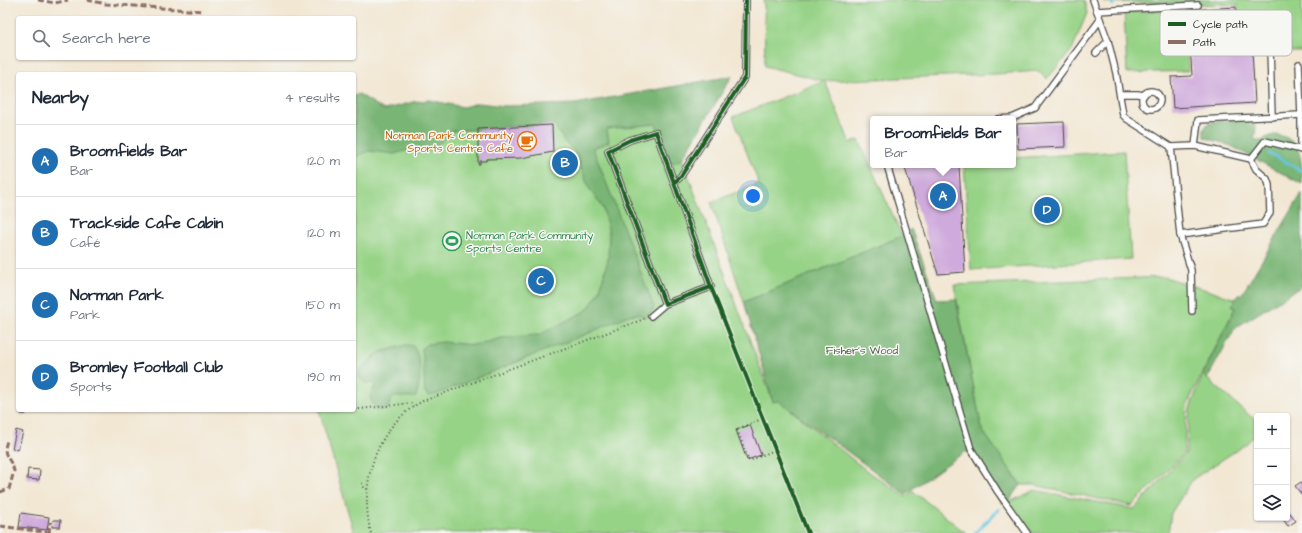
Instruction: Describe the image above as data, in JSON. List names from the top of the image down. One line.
{"parks":["Fisher's Wood"],"places":{"cafe":["Norman Park Community Sports Centre Cafe"],"sports":["Norman Park Community Sports Centre"]},"legend":["Cycle path","Path"],"page":{"search":"Search here","heading":["Nearby","4 results"],"popup":["Broomfields Bar","Bar"],"list":[{"mark":"A","name":"Broomfields Bar","note":"Bar","value":"120 m"},{"mark":"B","name":"Trackside Cafe Cabin","note":"Café","value":"120 m"},{"mark":"C","name":"Norman Park","note":"Park","value":"150 m"},{"mark":"D","name":"Bromley Football Club","note":"Sports","value":"190 m"}],"pins":["B","A","D","C"],"map_buttons":["+","−"]}}
